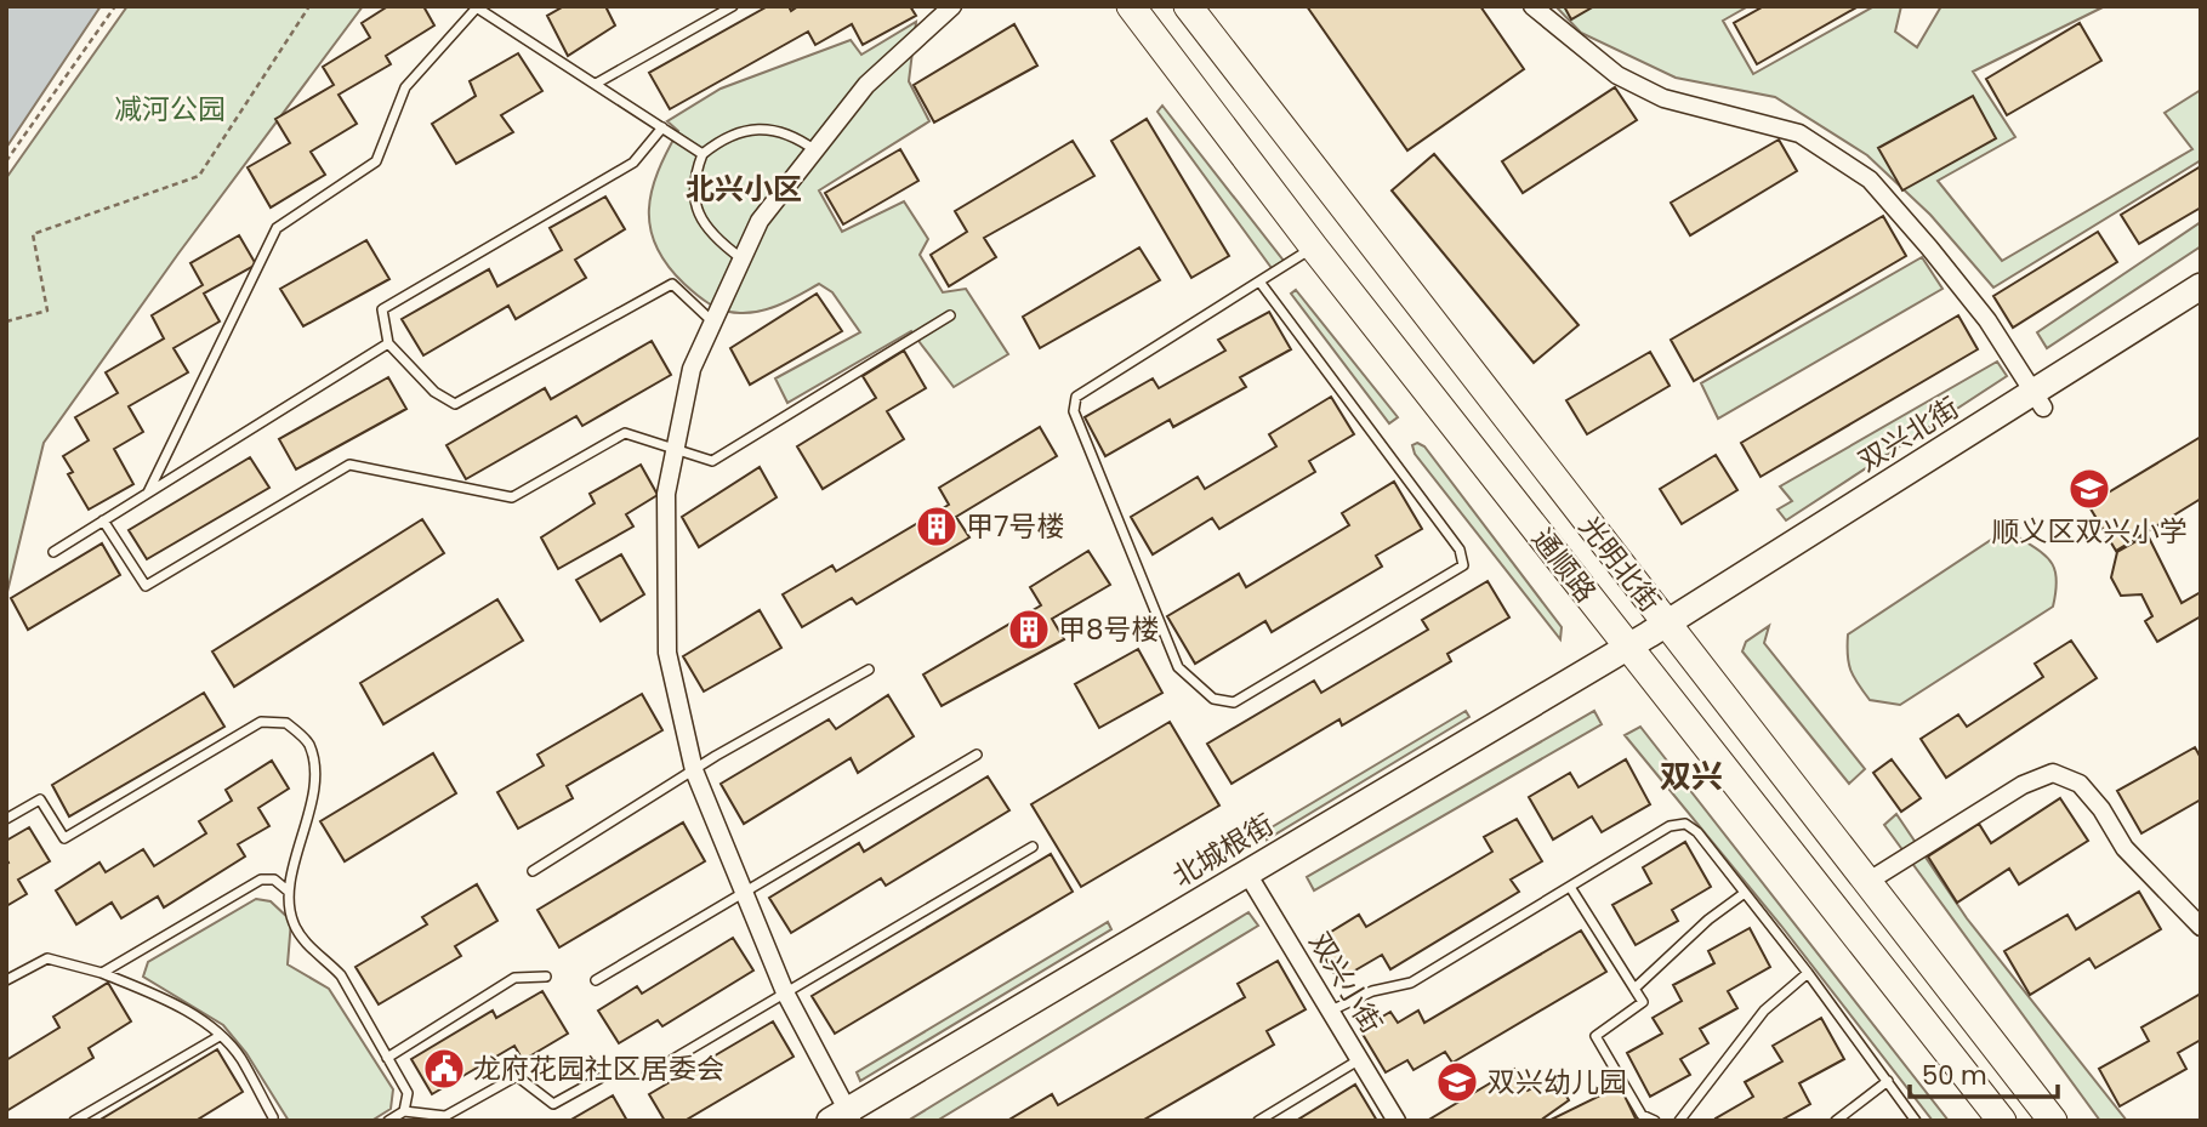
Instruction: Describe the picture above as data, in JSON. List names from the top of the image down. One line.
{"streets":{"main road":["光明北街","通顺路"],"street":["双兴北街","北城根街","双兴小街"]},"crossings":[["双兴北街","光明北街"],["双兴北街","通顺路"],["双兴北街","北城根街"],["光明北街","通顺路"],["光明北街","北城根街"],["通顺路","北城根街"],["北城根街","双兴小街"]],"districts":["北兴小区","双兴"],"parks":["减河公园"],"places":{"school or university":["顺义区双兴小学","双兴幼儿园"],"building":["甲7号楼","甲8号楼"],"public building":["龙府花园社区居委会"]},"scale_bar":"50 m"}
